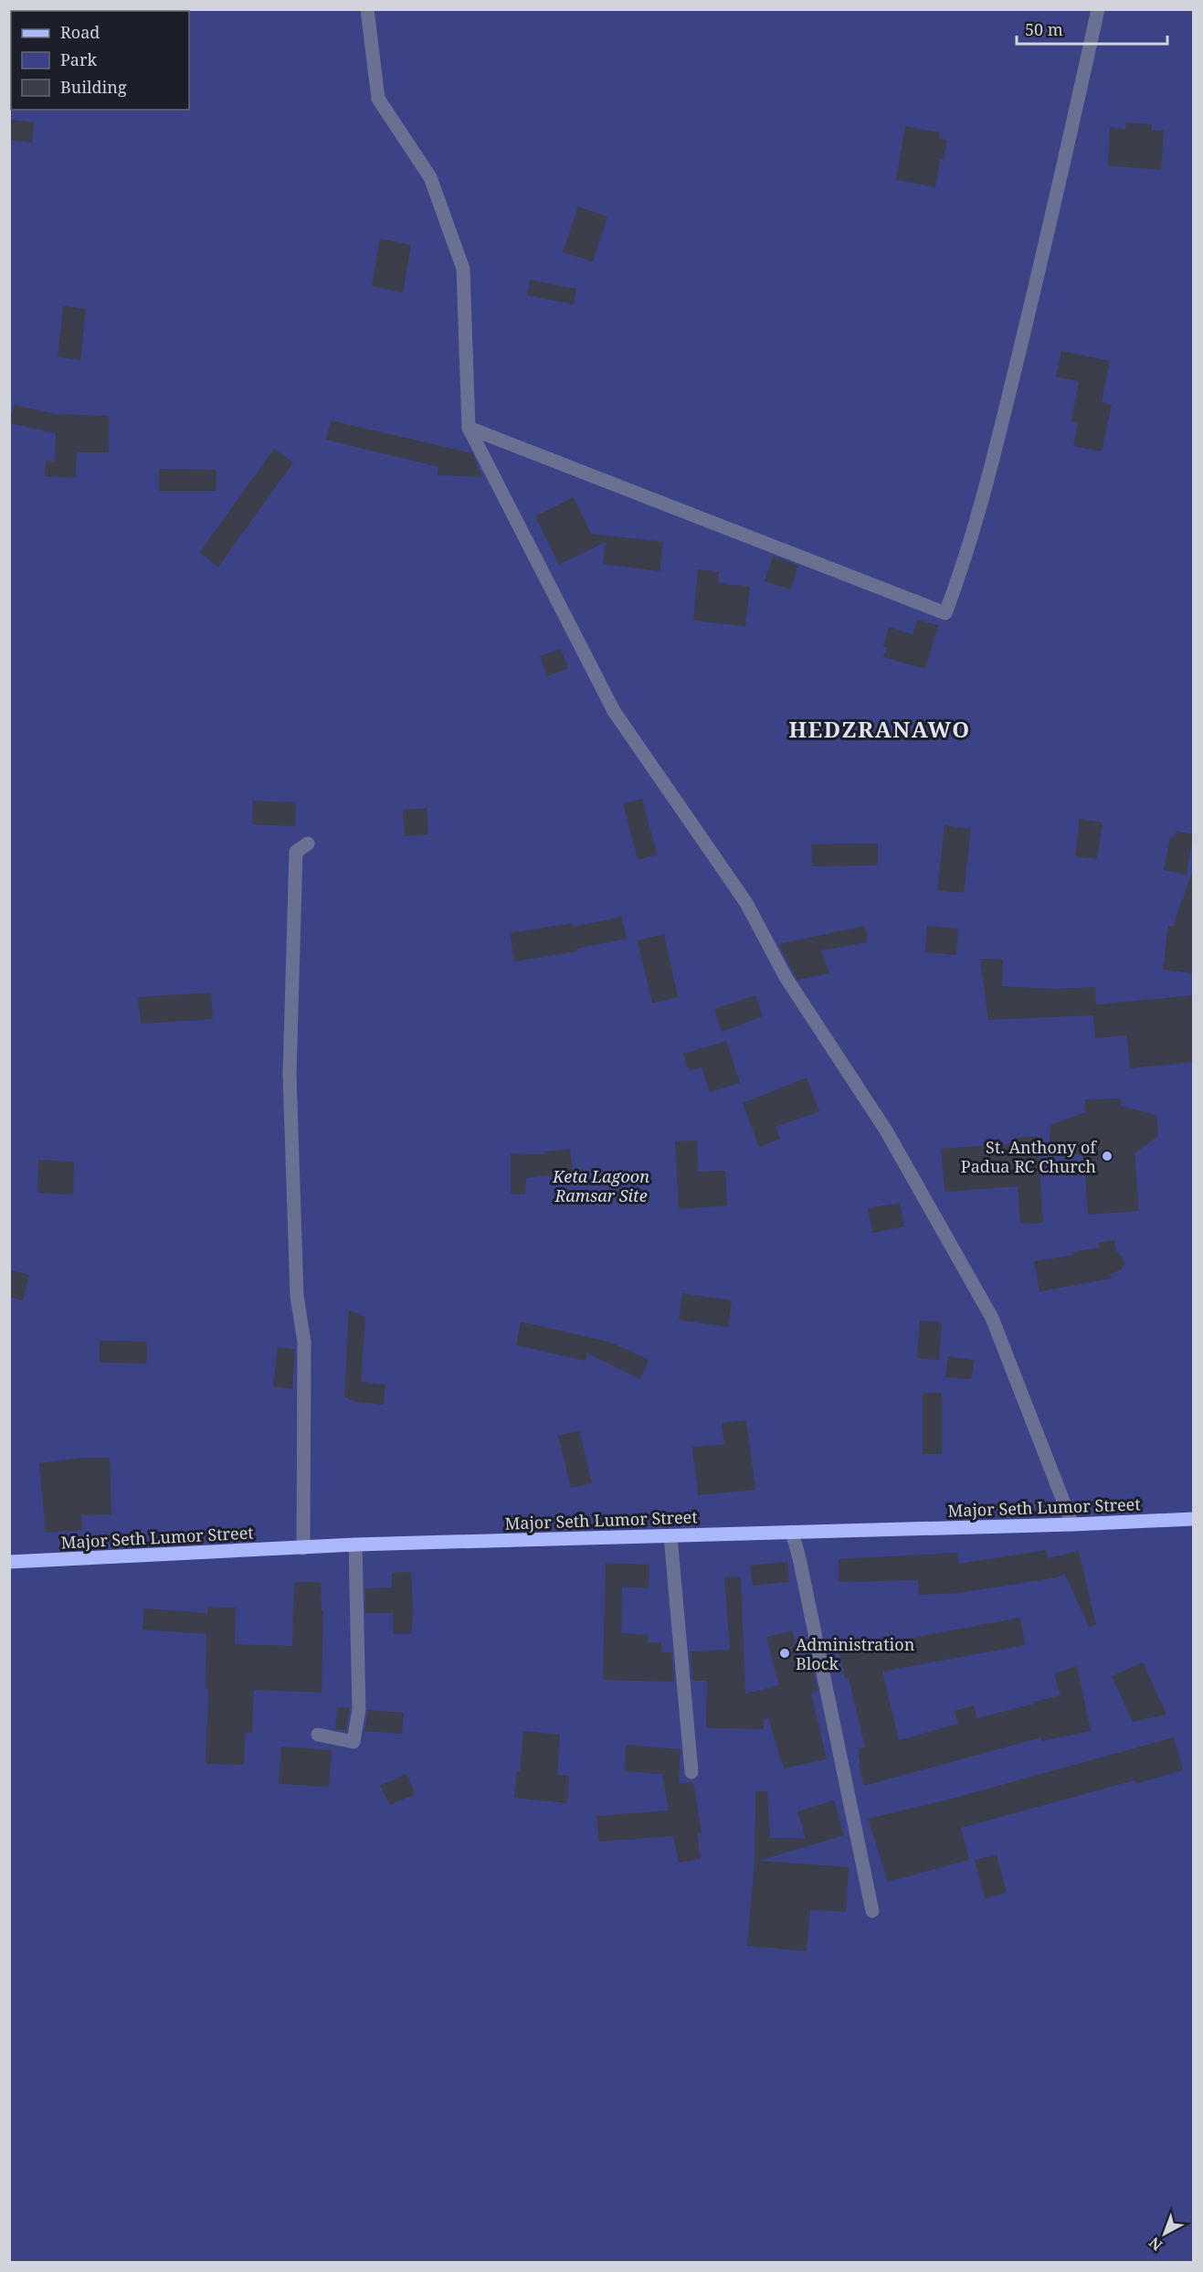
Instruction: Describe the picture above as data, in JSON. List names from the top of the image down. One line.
{"streets":{"main road":["Major Seth Lumor Street"]},"districts":["HEDZRANAWO"],"parks":["Keta Lagoon Ramsar Site"],"places":["St. Anthony of Padua RC Church","Administration Block"],"legend":["Road","Park","Building"],"scale_bar":"50 m","north":"bottom left"}
